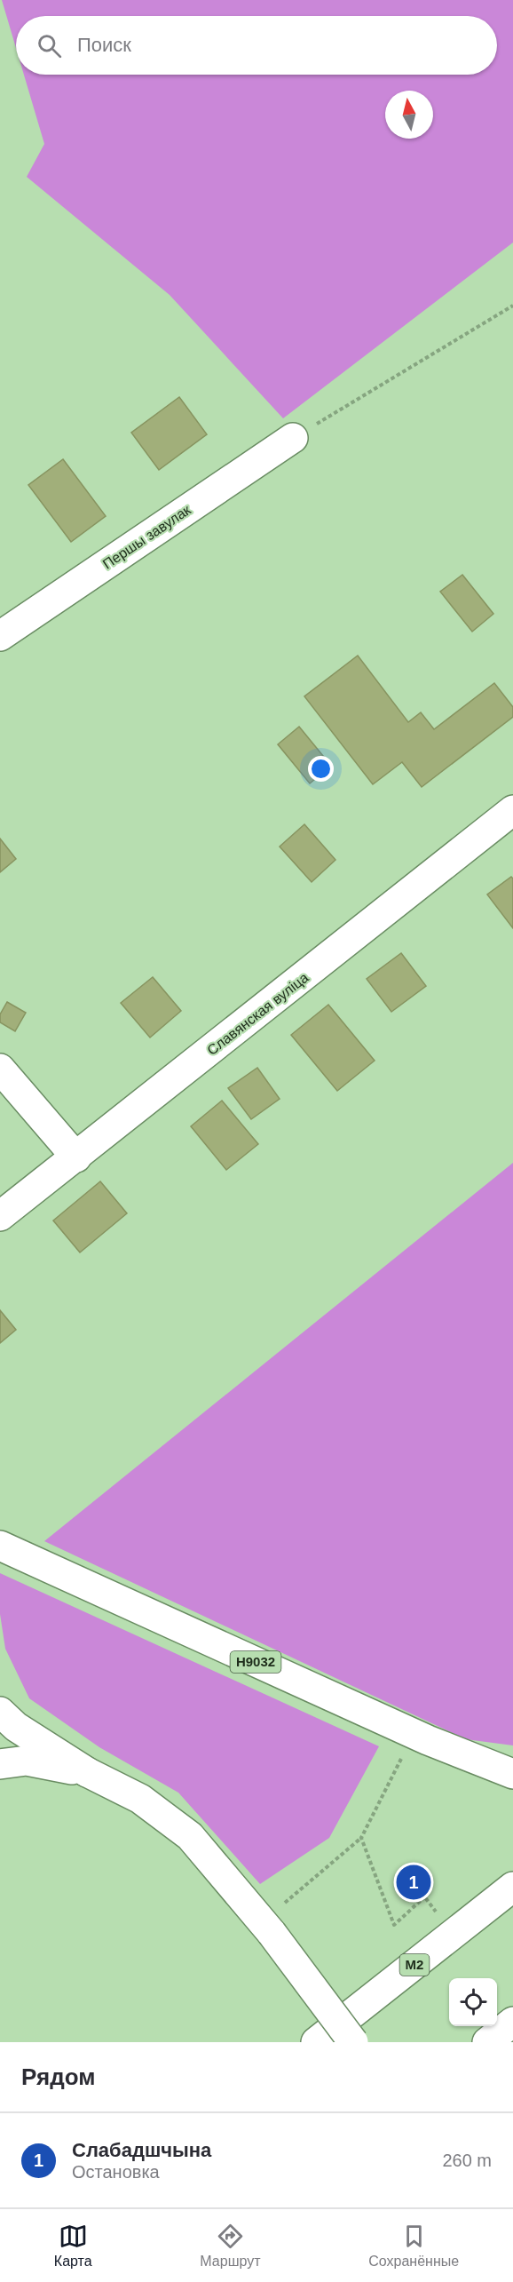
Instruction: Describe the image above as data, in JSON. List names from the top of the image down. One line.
{"streets":{"main road":["Першы завулак","Славянская вуліца","Н9032","М2"]},"north":"top","page":{"search":"Поиск","pins":"1","heading":"Рядом","list":[{"mark":"1","name":"Слабадшчына","note":"Остановка","value":"260 m"}],"nav":["Карта","Маршрут","Сохранённые"]}}
